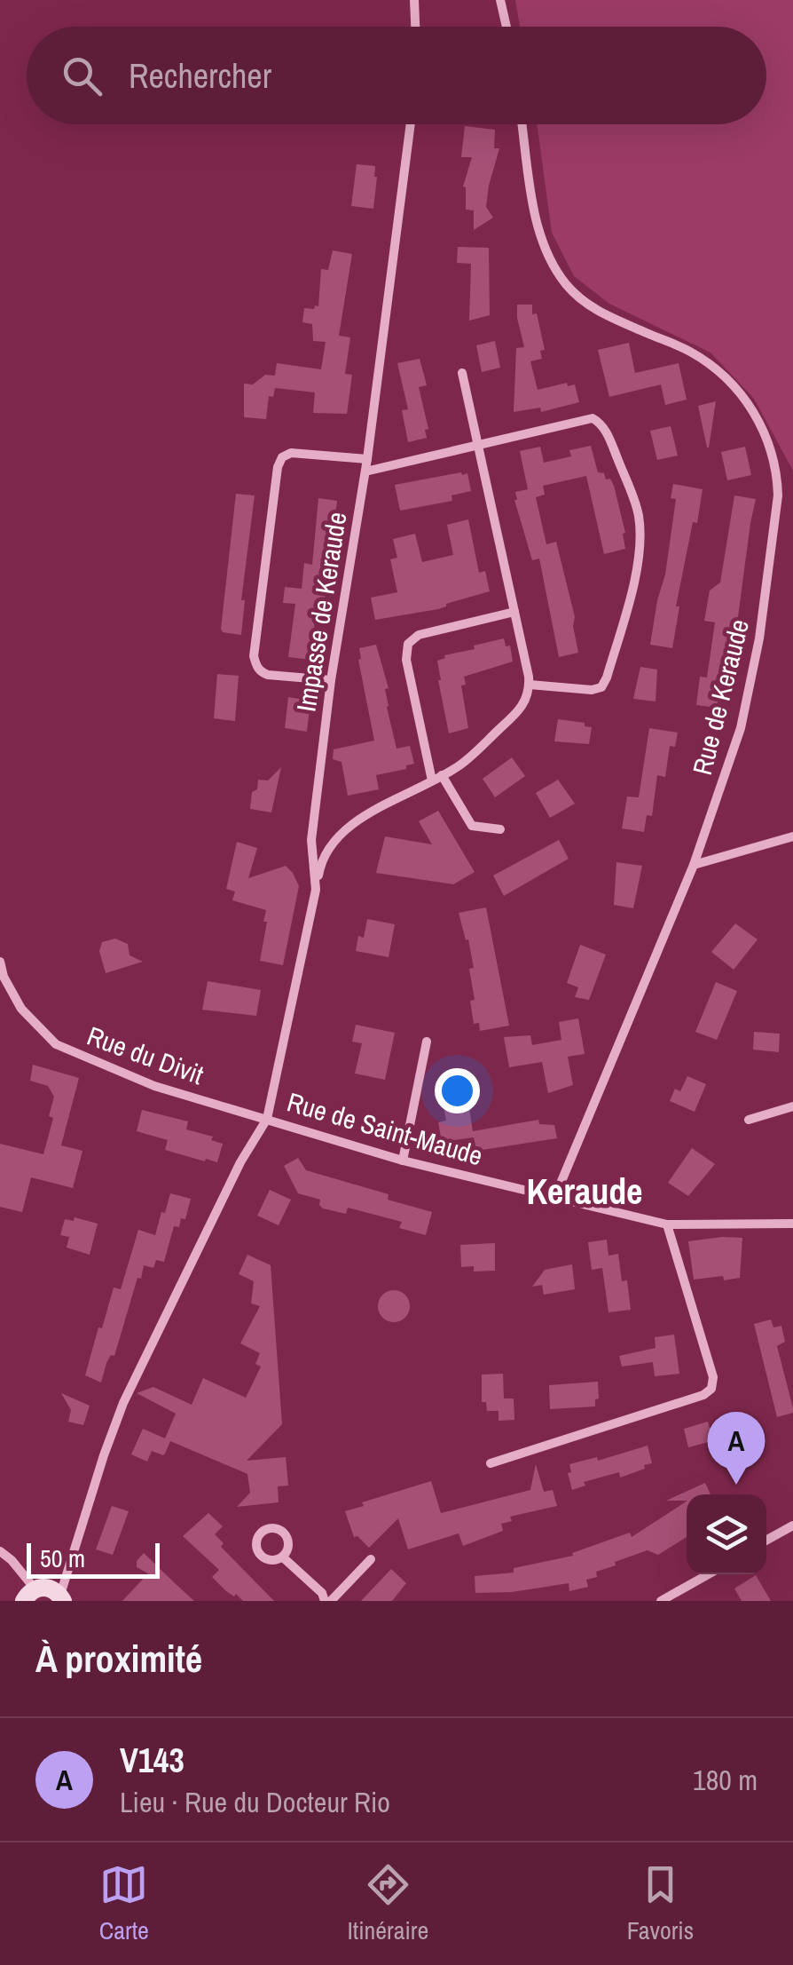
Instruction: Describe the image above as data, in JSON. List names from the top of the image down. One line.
{"streets":{"street":["Impasse de Keraude","Rue de Keraude","Rue du Divit","Rue de Saint-Maude"]},"crossings":[["Impasse de Keraude","Rue du Divit"],["Impasse de Keraude","Rue de Saint-Maude"],["Rue de Keraude","Rue de Saint-Maude"],["Rue du Divit","Rue de Saint-Maude"]],"districts":["Keraude"],"scale_bar":"50 m","page":{"search":"Rechercher","pins":"A","scale":"50 m","heading":"À proximité","list":[{"mark":"A","name":"V143","note":"Lieu · Rue du Docteur Rio","value":"180 m"}],"nav":["Carte","Itinéraire","Favoris"]}}
